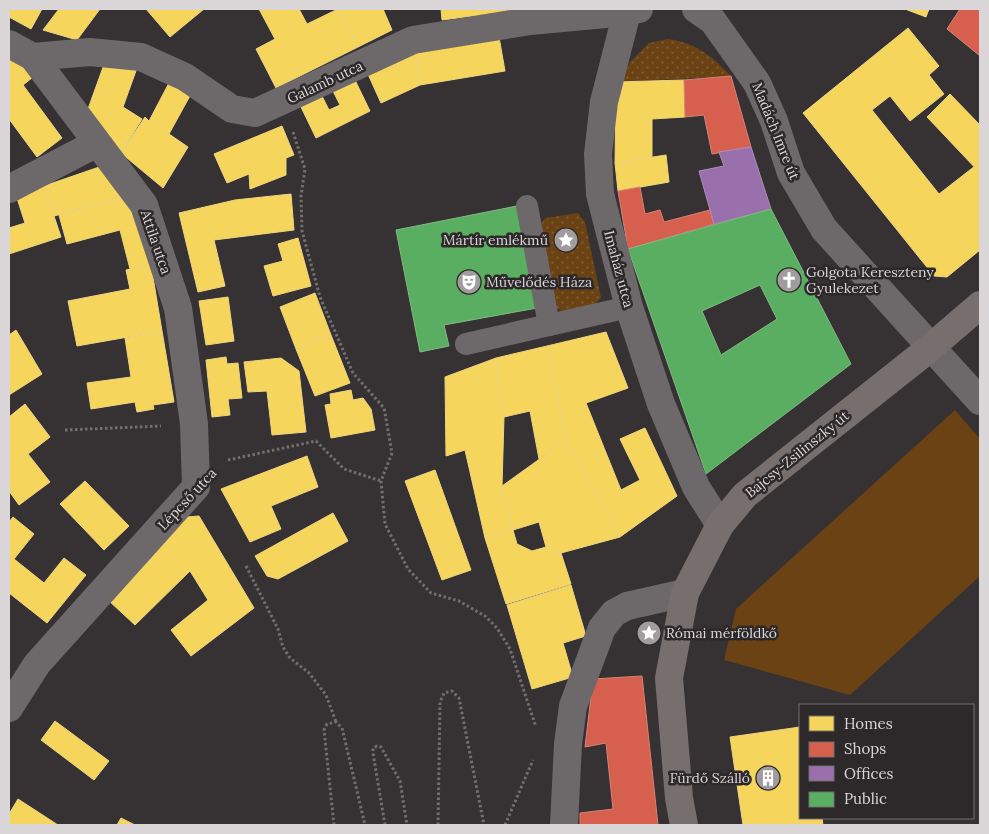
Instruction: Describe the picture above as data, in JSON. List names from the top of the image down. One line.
{"streets":{"main road":["Bajcsy-Zsilinszky út"],"street":["Galamb utca","Madách Imre út","Attila utca","Imaház utca","Lépcső utca"]},"crossings":[["Galamb utca","Attila utca"],["Galamb utca","Imaház utca"],["Madách Imre út","Bajcsy-Zsilinszky út"],["Attila utca","Lépcső utca"],["Imaház utca","Bajcsy-Zsilinszky út"]],"places":{"place":["Mártír emlékmű","Római mérföldkő"],"church":["Golgota Kereszteny Gyulekezet"],"theatre":["Művelődés Háza"],"building":["Fürdő Szálló"]},"legend":["Homes","Shops","Offices","Public"]}
